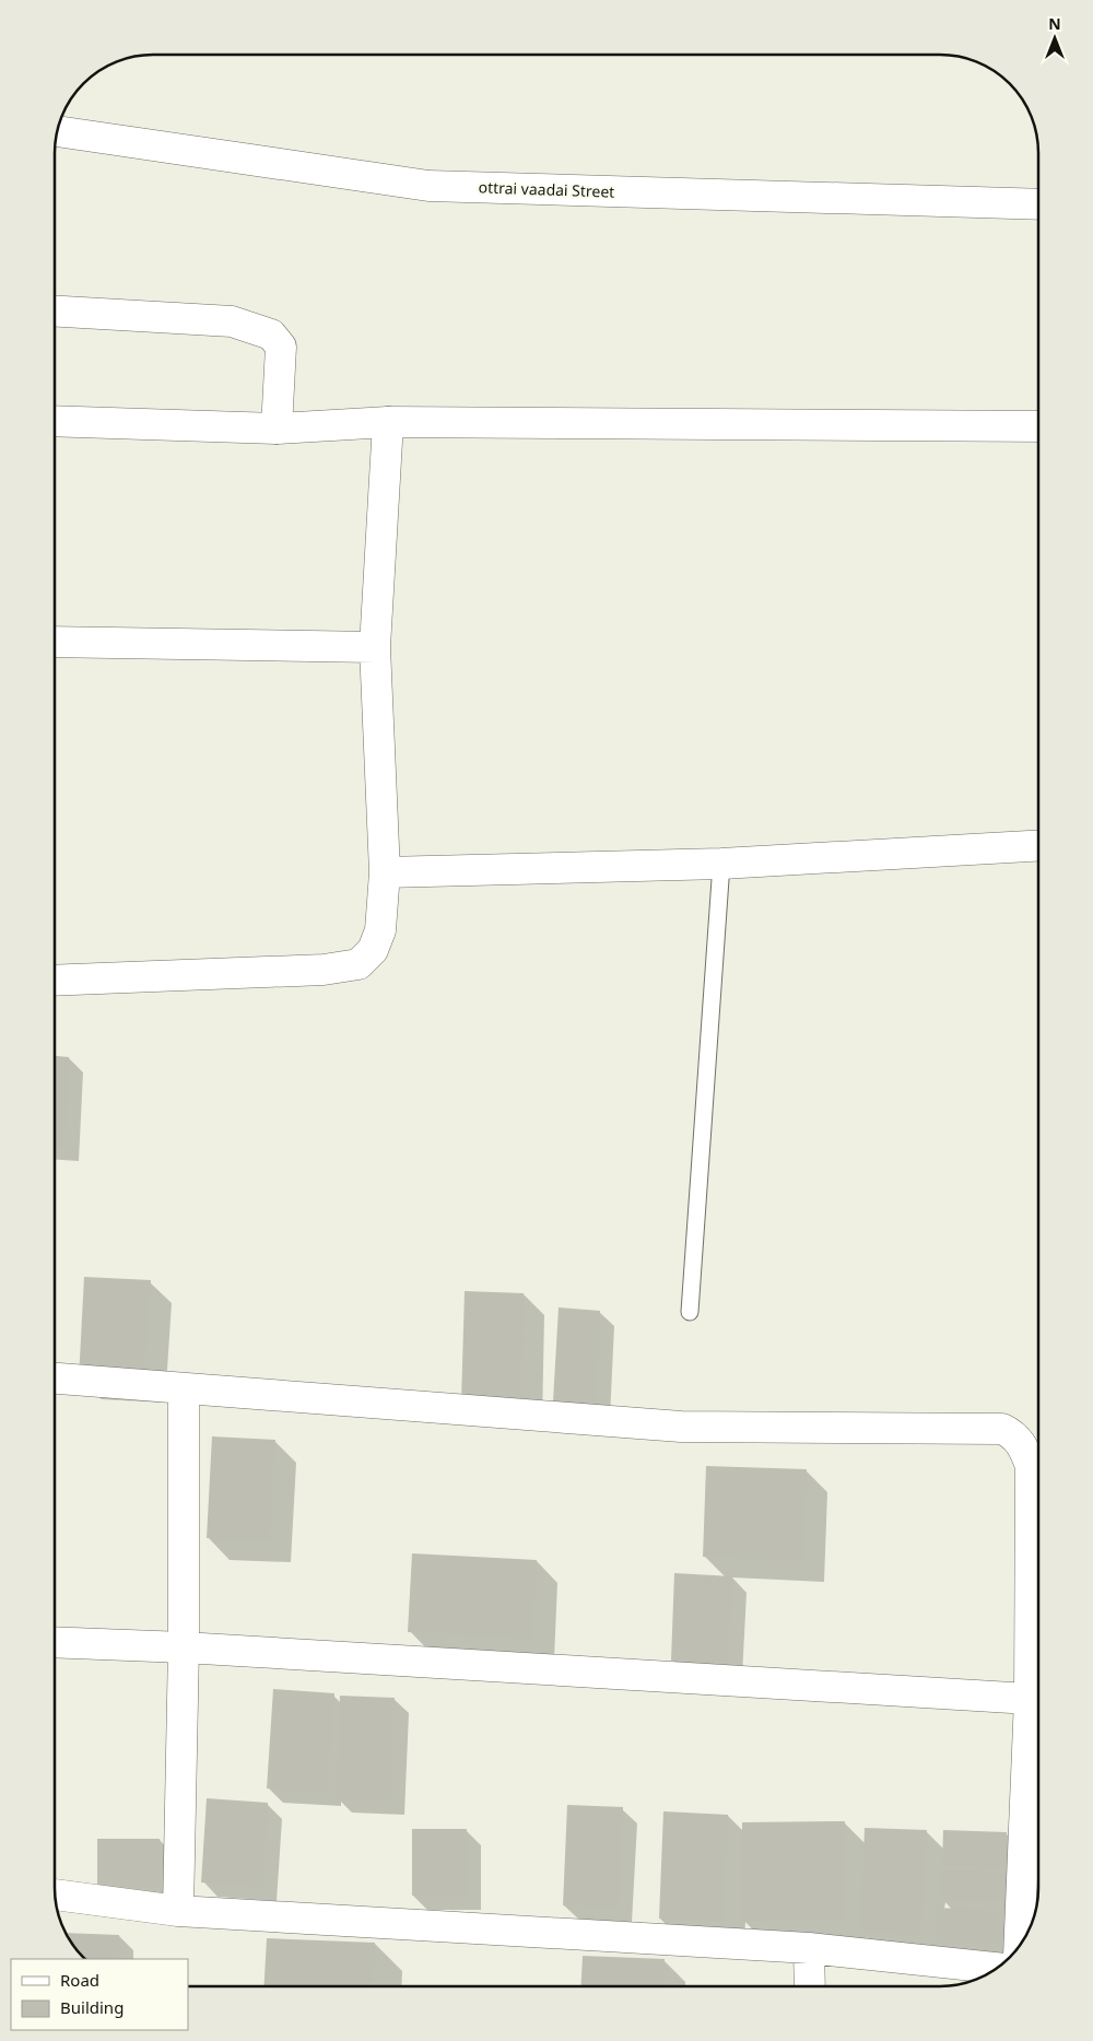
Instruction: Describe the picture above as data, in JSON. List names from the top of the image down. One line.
{"streets":{"street":["ottrai vaadai Street"]},"legend":["Road","Building"],"north":"top"}
